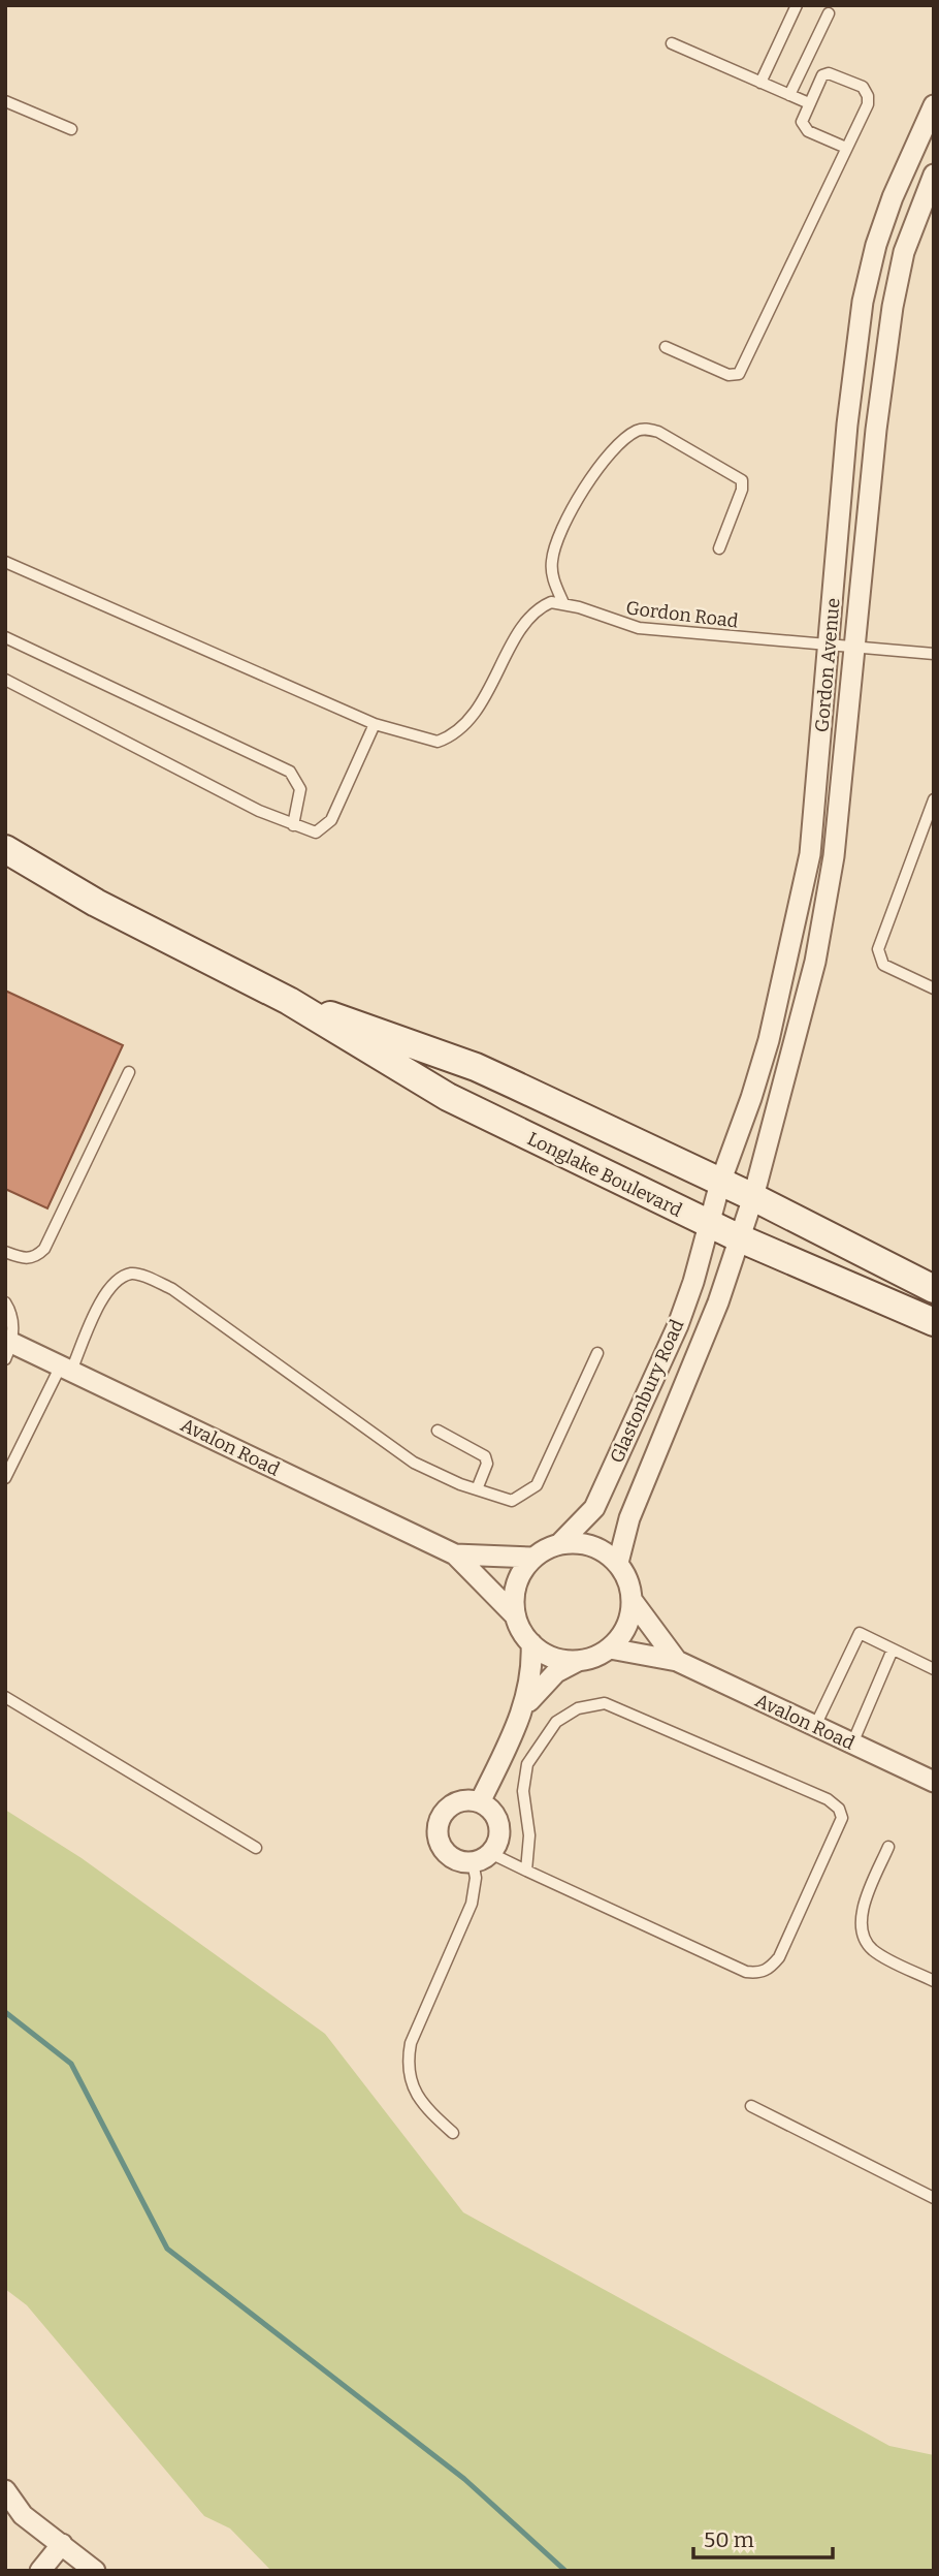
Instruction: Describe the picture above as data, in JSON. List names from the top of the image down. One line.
{"streets":{"main road":["Longlake Boulevard"],"street":["Gordon Avenue","Glastonbury Road","Avalon Road"],"lane":["Gordon Road"]},"crossings":[["Gordon Road","Gordon Avenue"],["Gordon Avenue","Longlake Boulevard"],["Gordon Avenue","Glastonbury Road"],["Longlake Boulevard","Glastonbury Road"],["Glastonbury Road","Avalon Road"]],"scale_bar":"50 m"}
